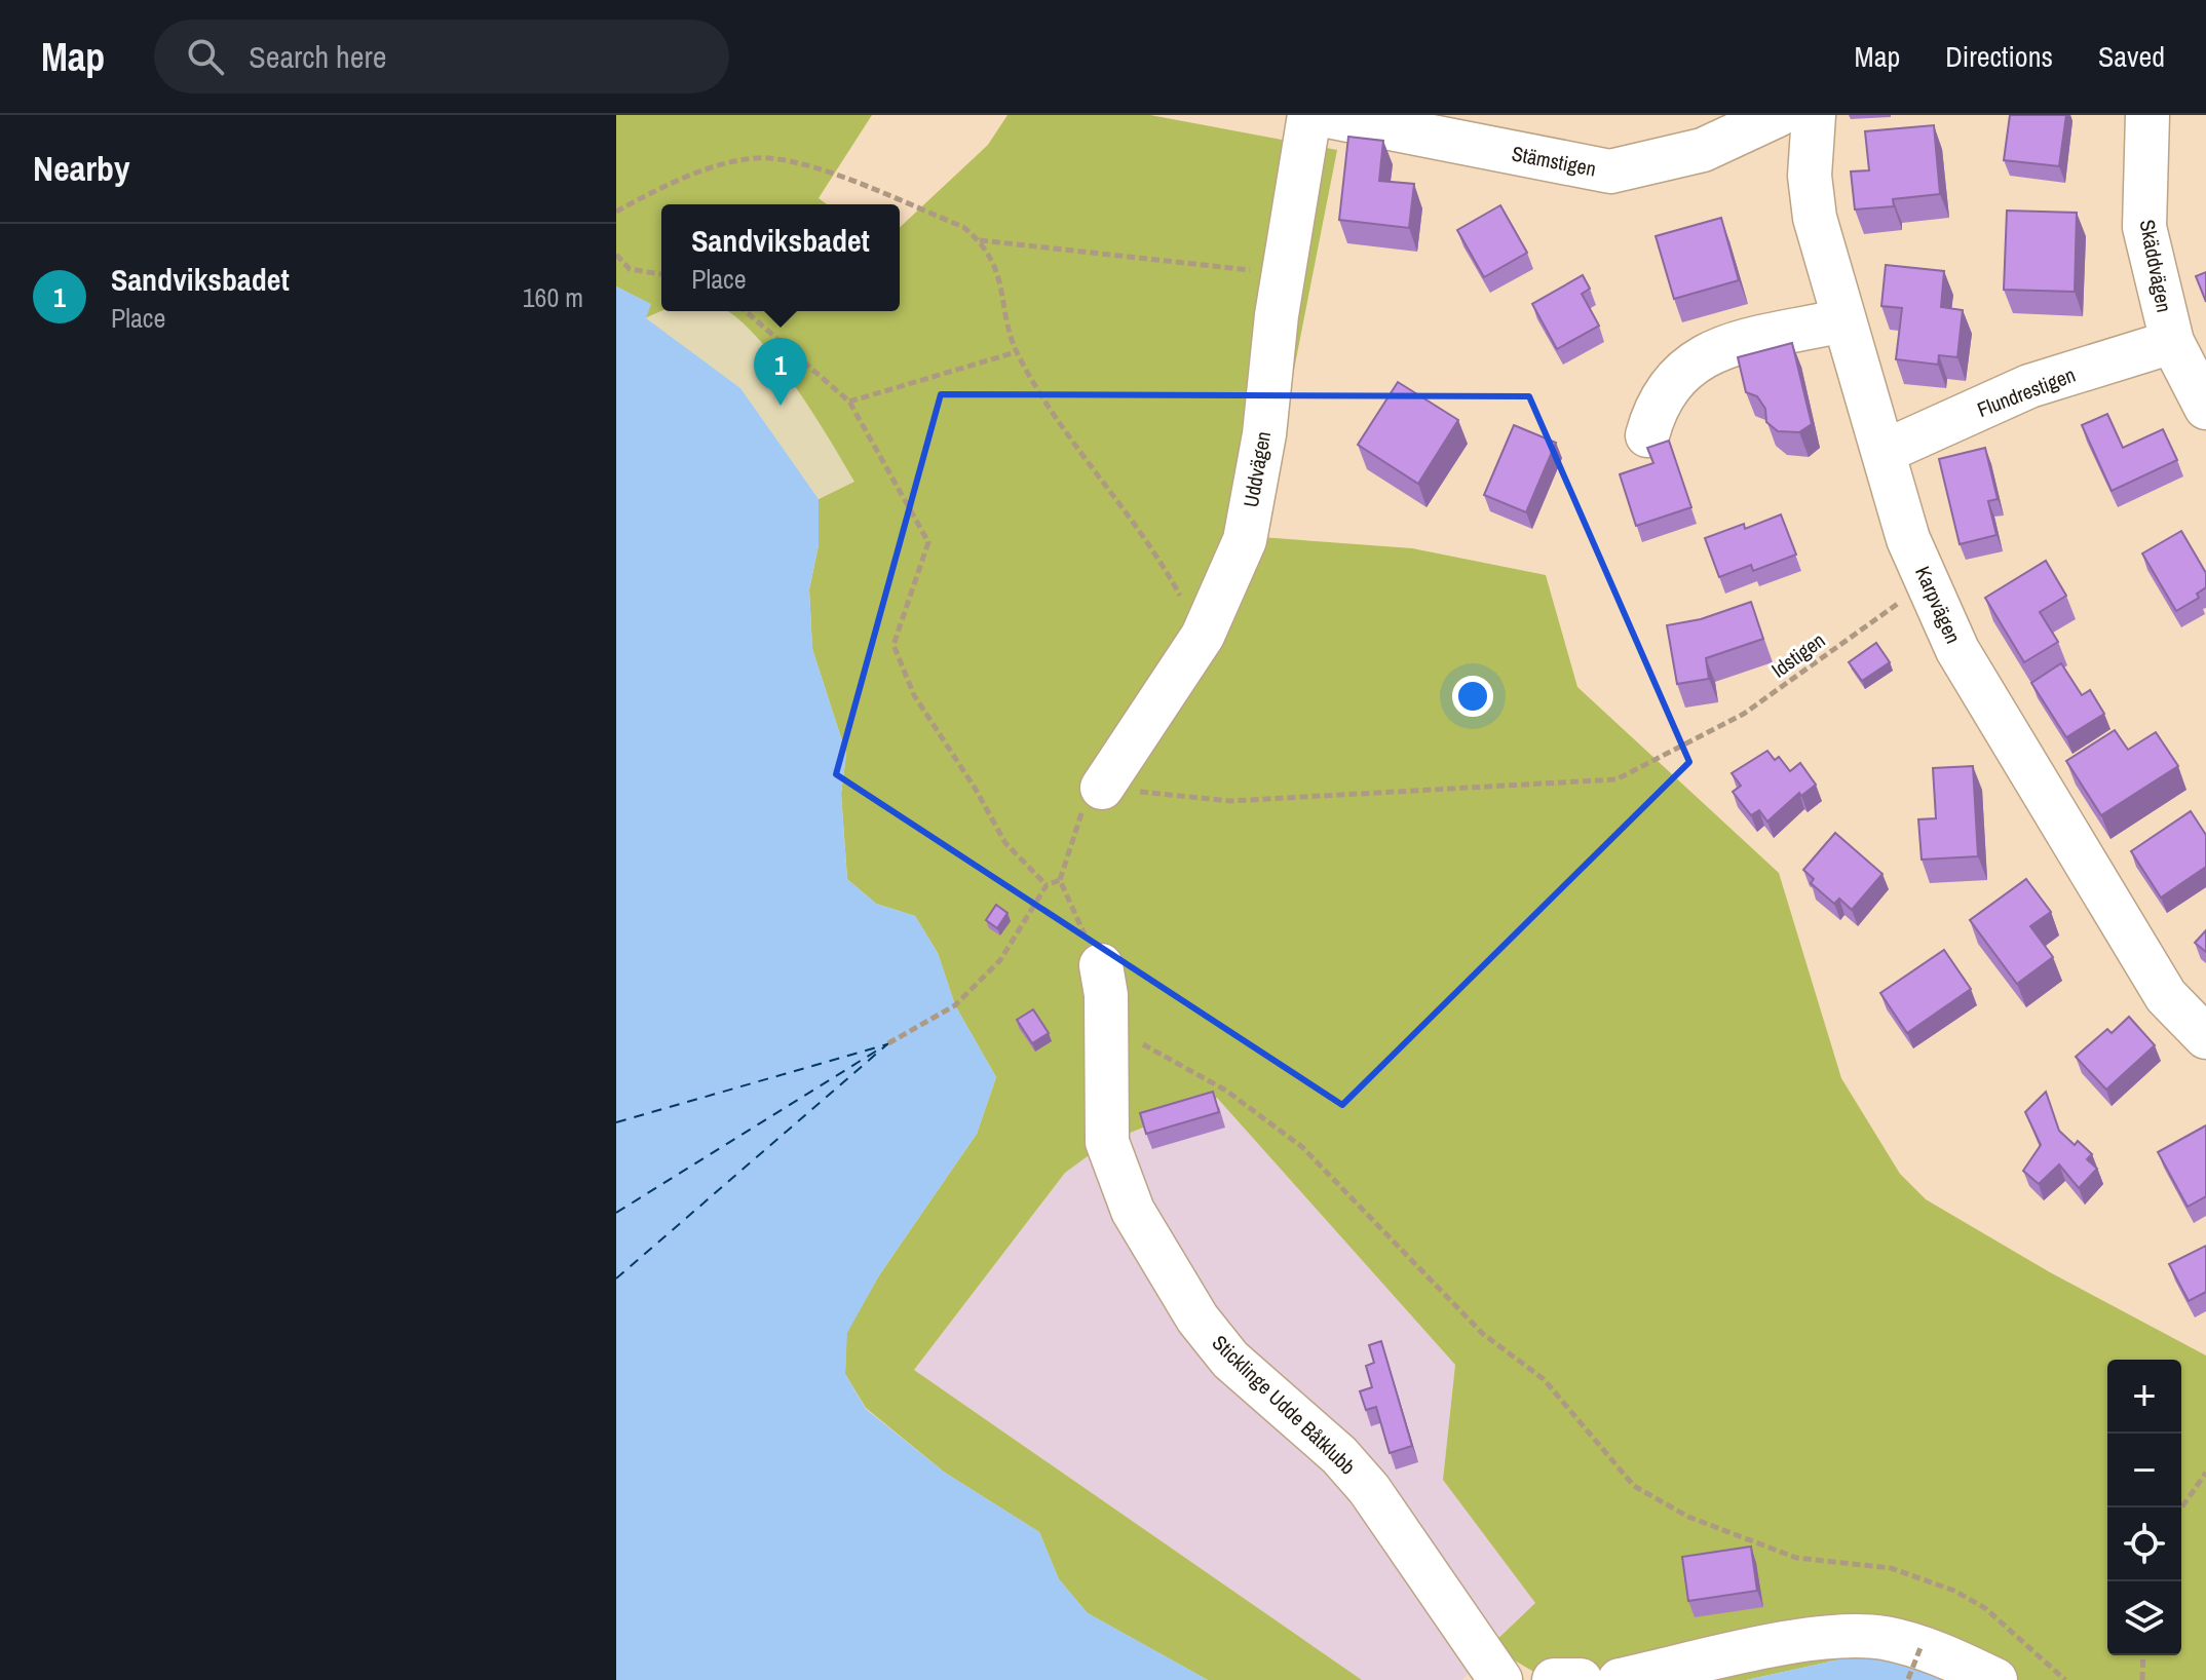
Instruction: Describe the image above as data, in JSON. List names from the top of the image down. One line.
{"streets":{"street":["Stämstigen","Skäddvägen","Flundrestigen","Uddvägen","Karpvägen","Sticklinge Udde Båtklubb"],"path":["Idstigen"]},"crossings":[["Skäddvägen","Flundrestigen"],["Flundrestigen","Karpvägen"],["Uddvägen","Idstigen"],["Karpvägen","Idstigen"]],"page":{"header":"Map","search":"Search here","nav":["Map","Directions","Saved"],"heading":"Nearby","popup":["Sandviksbadet","Place"],"list":[{"mark":"1","name":"Sandviksbadet","note":"Place","value":"160 m"}],"pins":"1","map_buttons":["+","−"]}}
